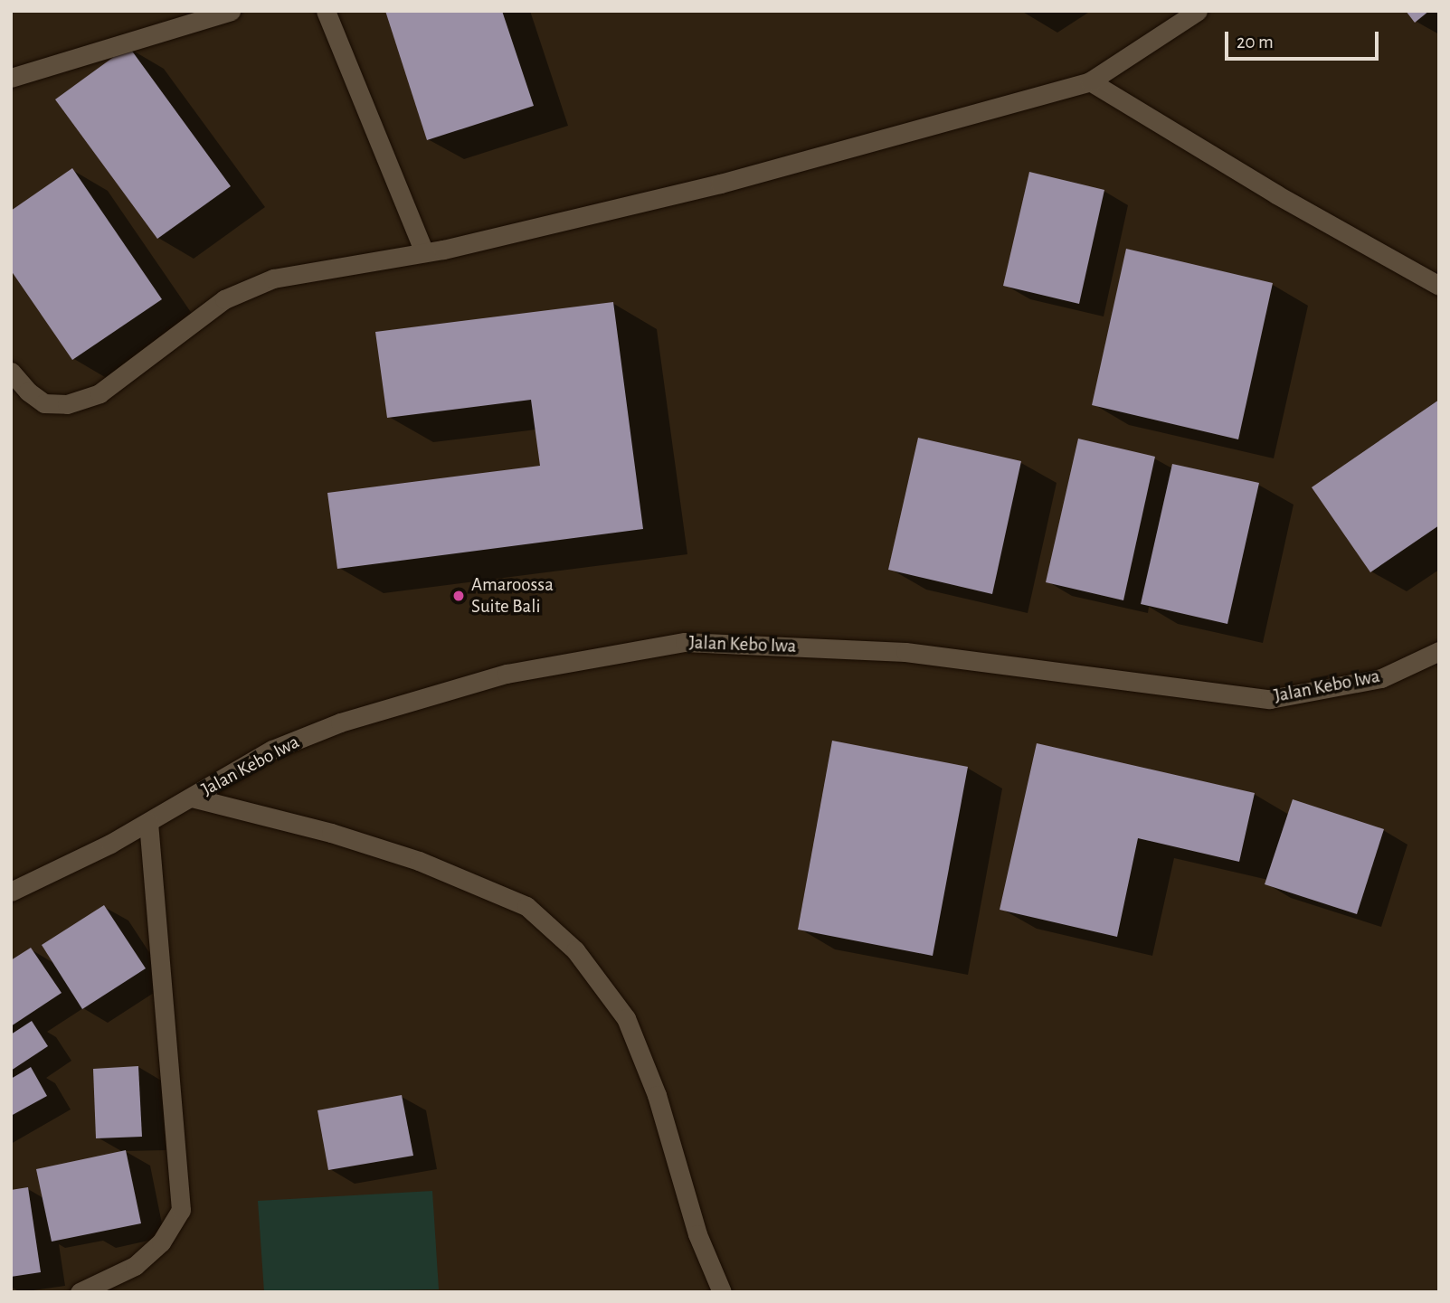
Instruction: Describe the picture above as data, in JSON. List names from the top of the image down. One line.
{"streets":{"street":["Jalan Kebo Iwa"]},"places":["Amaroossa Suite Bali"],"scale_bar":"20 m"}
